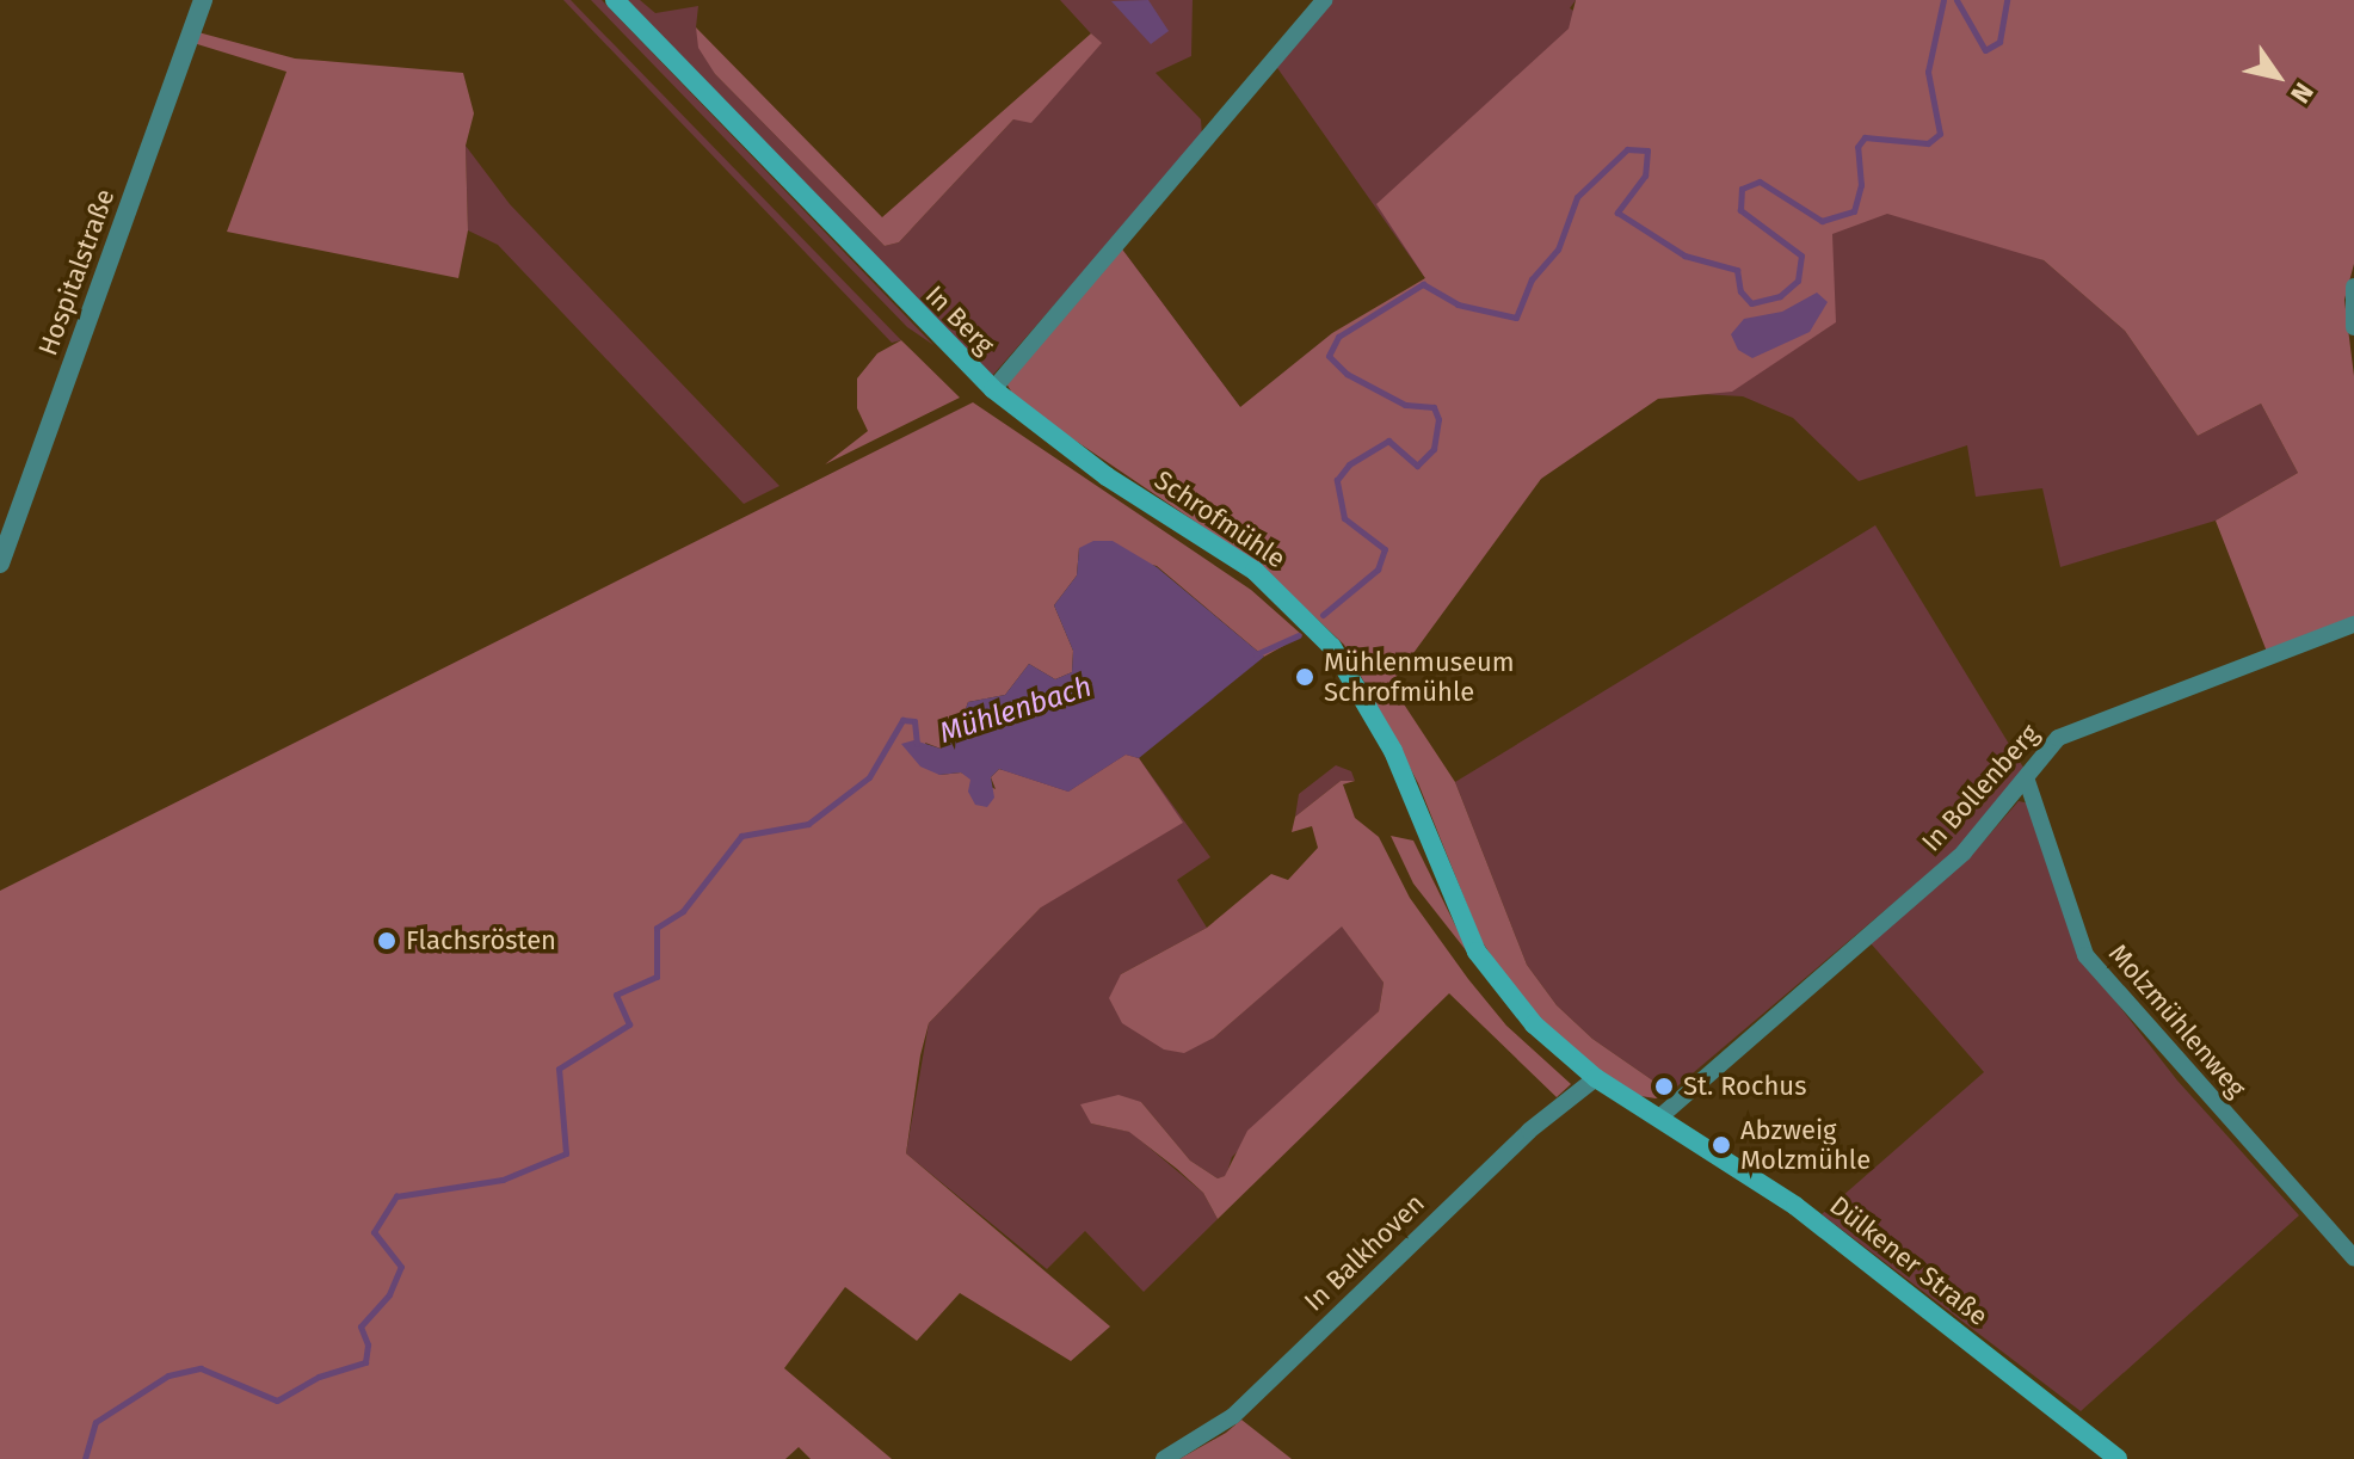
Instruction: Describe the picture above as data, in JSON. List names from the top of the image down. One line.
{"streets":{"main road":["In Berg","Schrofmühle","Dülkener Straße"],"street":["Hospitalstraße","In Bollenberg","Molzmühlenweg","In Balkhoven"]},"crossings":[["In Berg","Schrofmühle"],["Schrofmühle","In Balkhoven"],["Schrofmühle","Dülkener Straße"],["In Bollenberg","Molzmühlenweg"],["In Bollenberg","Dülkener Straße"],["In Balkhoven","Dülkener Straße"]],"water":["Mühlenbach"],"places":["Mühlenmuseum Schrofmühle","Flachsrösten","St. Rochus","Abzweig Molzmühle"],"north":"bottom right"}
